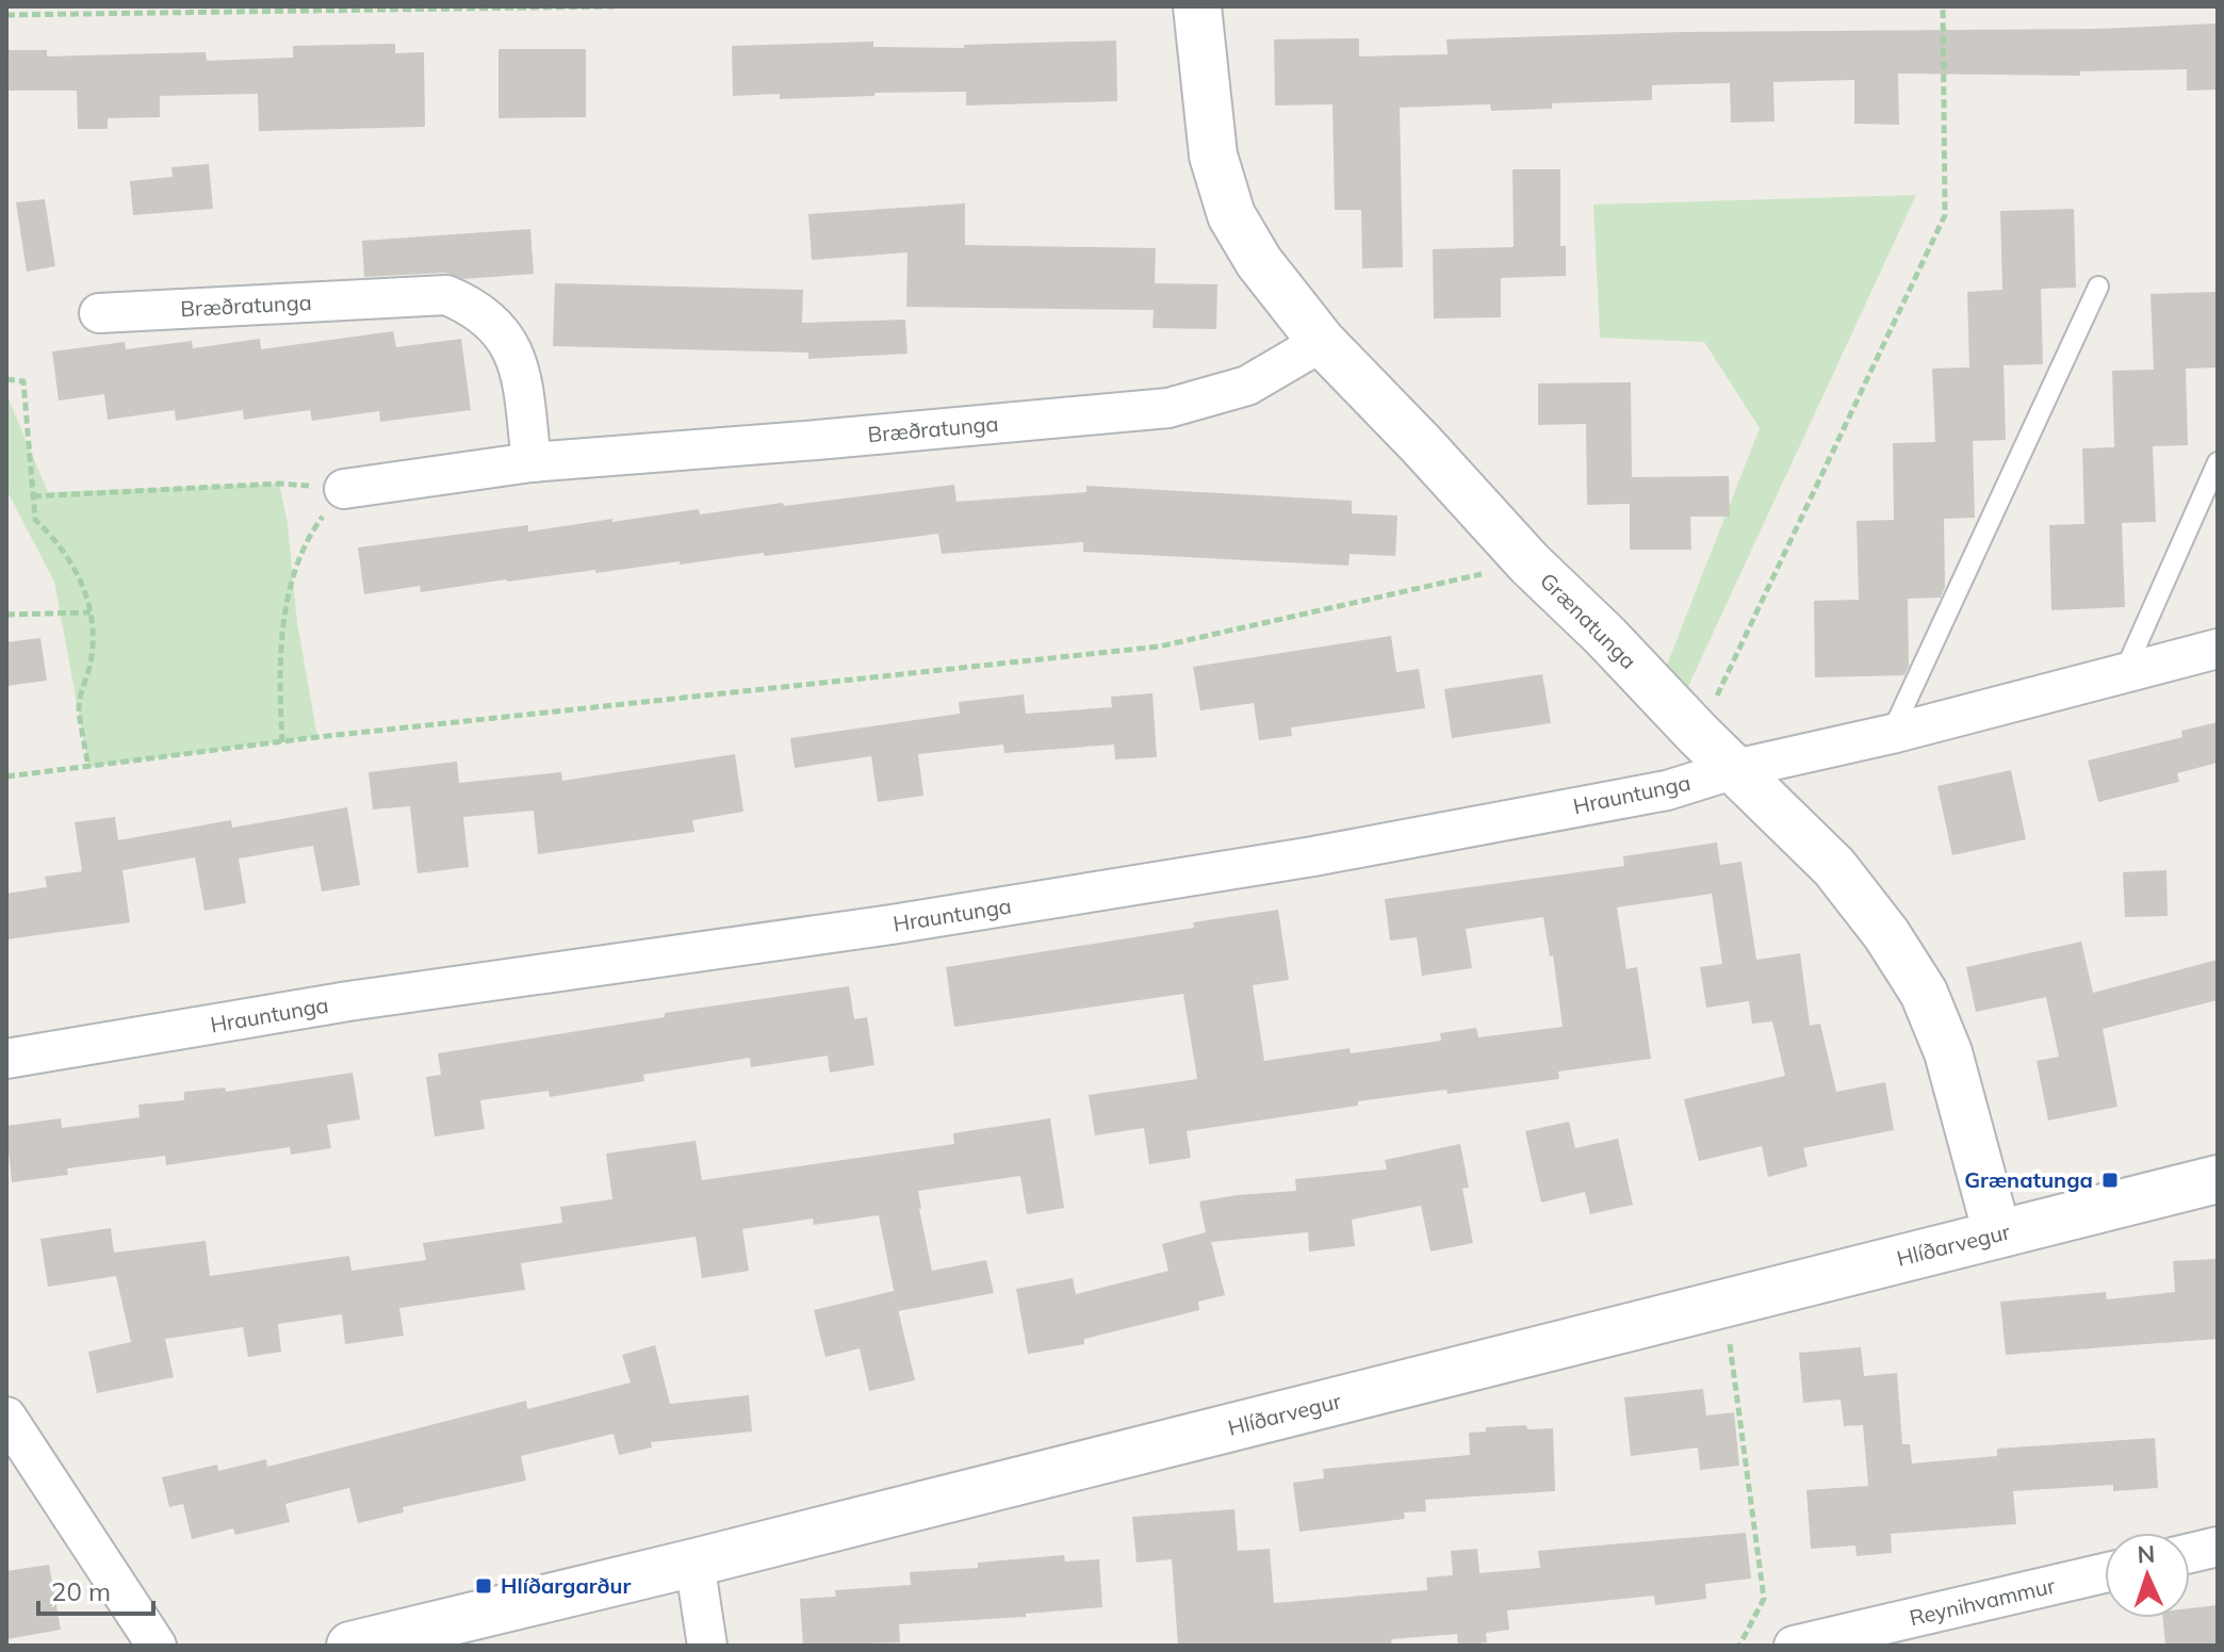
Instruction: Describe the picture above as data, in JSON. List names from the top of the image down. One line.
{"streets":{"street":["Bræðratunga","Grænatunga","Hrauntunga","Hlíðarvegur","Reynihvammur"]},"crossings":[["Bræðratunga","Grænatunga"],["Grænatunga","Hrauntunga"],["Grænatunga","Hlíðarvegur"]],"places":{"transit":["Grænatunga","Hlíðargarður"]},"scale_bar":"20 m","north":"top"}
